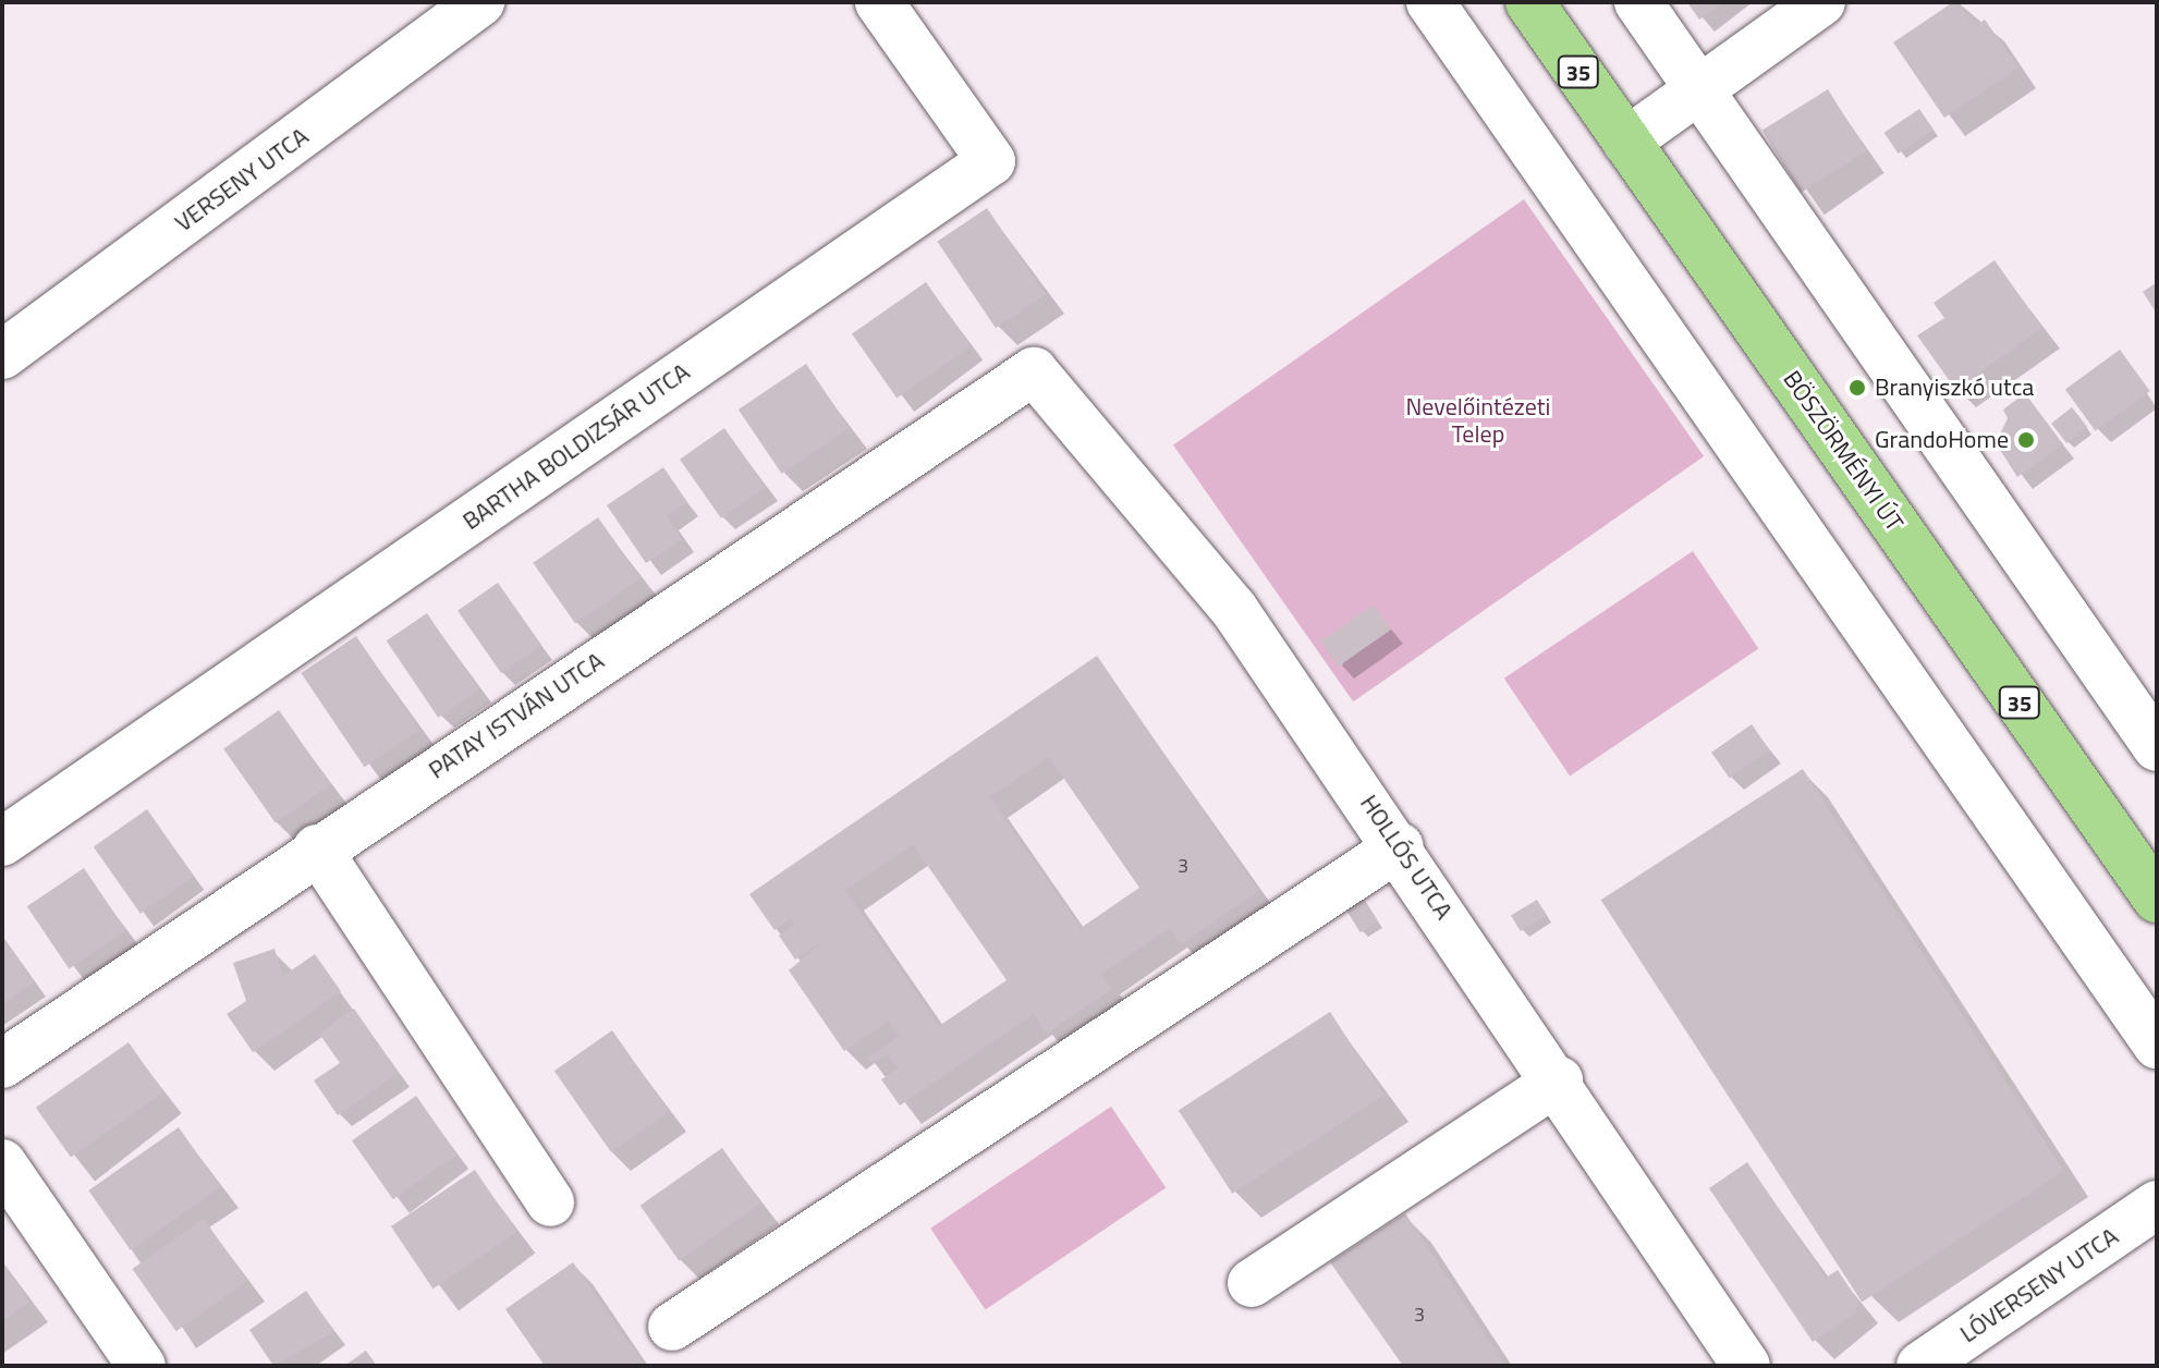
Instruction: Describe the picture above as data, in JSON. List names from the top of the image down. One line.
{"streets":{"main road":["35","BÖSZÖRMÉNYI ÚT"],"street":["VERSENY UTCA","BARTHA BOLDIZSÁR UTCA","PATAY ISTVÁN UTCA","HOLLÓS UTCA","LÓVERSENY UTCA"]},"crossings":[["PATAY ISTVÁN UTCA","HOLLÓS UTCA"]],"parks":["Nevelőintézeti Telep"],"places":["Branyiszkó utca","GrandoHome"],"house_numbers":["3","3"]}
